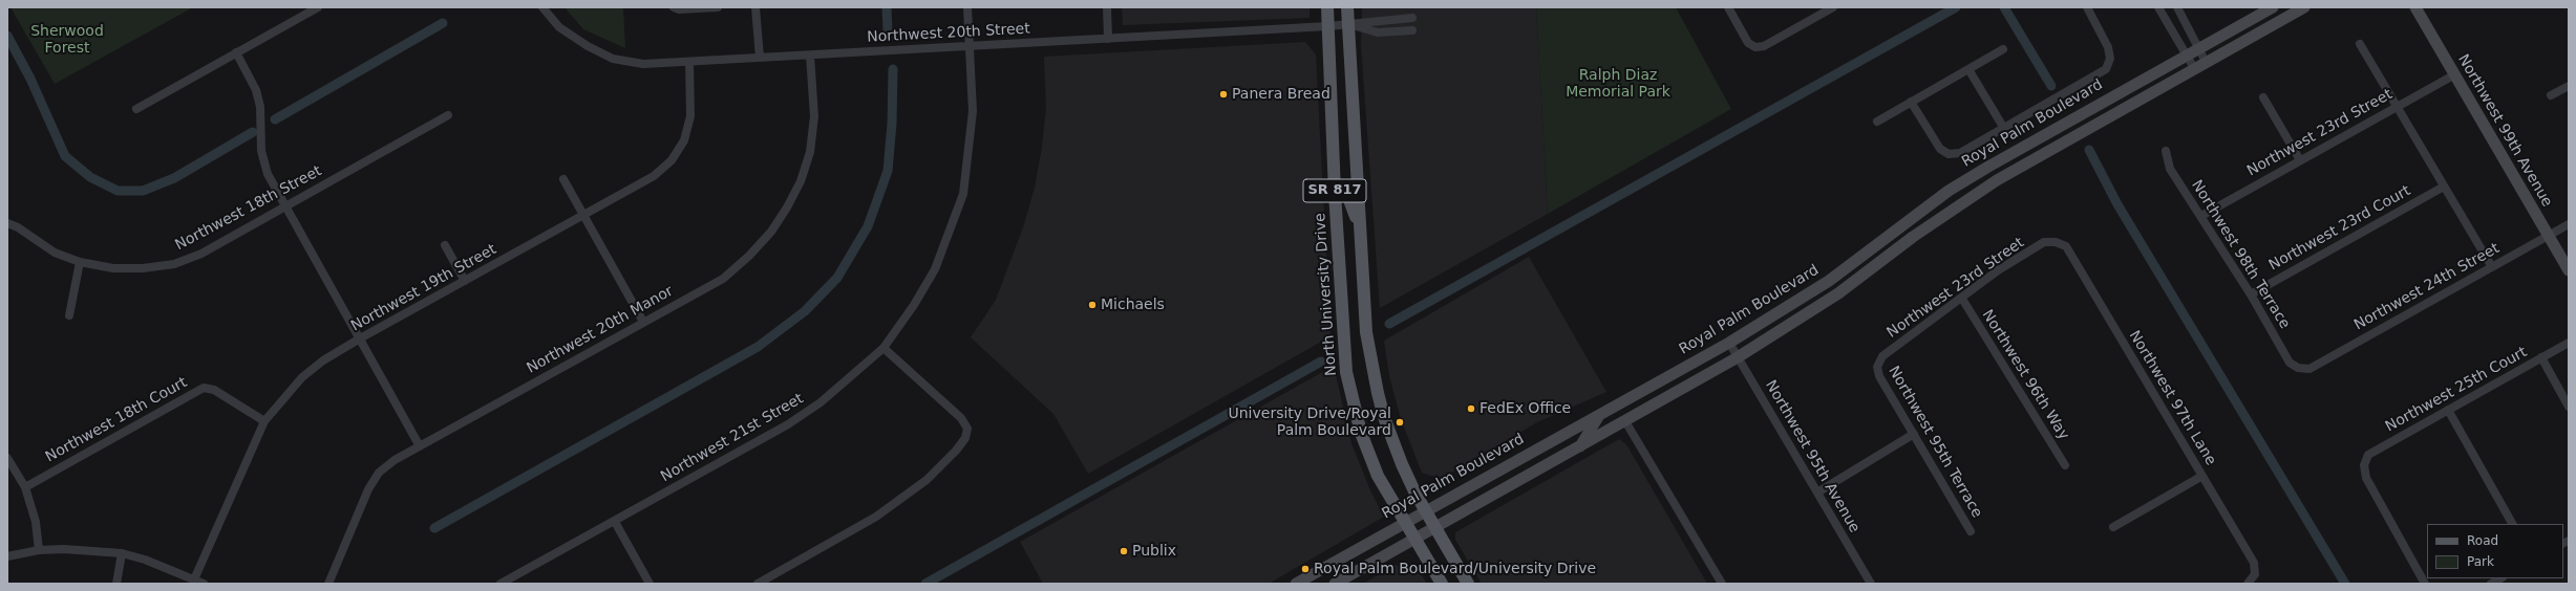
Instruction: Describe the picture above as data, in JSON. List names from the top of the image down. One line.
{"streets":{"main road":["Royal Palm Boulevard","Northwest 99th Avenue","SR 817","North University Drive"],"street":["Northwest 20th Street","Northwest 23rd Street","Northwest 18th Street","Northwest 23rd Court","Northwest 98th Terrace","Northwest 24th Street","Northwest 19th Street","Northwest 20th Manor","Northwest 96th Way","Northwest 25th Court","Northwest 97th Lane","Northwest 18th Court","Northwest 21st Street","Northwest 95th Terrace","Northwest 95th Avenue"]},"crossings":[["Northwest 20th Street","SR 817"],["Northwest 20th Street","Northwest 19th Street"],["Northwest 20th Street","North University Drive"],["Northwest 20th Street","Northwest 20th Manor"],["Northwest 20th Street","Northwest 21st Street"],["Royal Palm Boulevard","SR 817"],["Royal Palm Boulevard","North University Drive"],["Royal Palm Boulevard","Northwest 95th Avenue"],["Northwest 99th Avenue","Northwest 23rd Street"],["Northwest 99th Avenue","Northwest 24th Street"],["Northwest 23rd Street","Northwest 98th Terrace"],["Northwest 23rd Street","Northwest 96th Way"],["Northwest 23rd Street","Northwest 97th Lane"],["Northwest 23rd Street","Northwest 95th Terrace"],["Northwest 23rd Court","Northwest 98th Terrace"],["Northwest 98th Terrace","Northwest 24th Street"],["Northwest 19th Street","Northwest 18th Court"]],"parks":["Sherwood Forest","Ralph Diaz Memorial Park"],"places":["Panera Bread","Michaels","FedEx Office","University Drive/Royal Palm Boulevard","Publix","Royal Palm Boulevard/University Drive"],"legend":["Road","Park"]}
